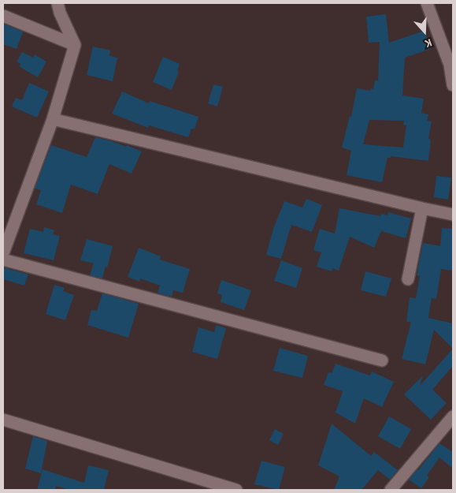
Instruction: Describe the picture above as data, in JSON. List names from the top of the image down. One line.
{"north":"bottom"}
